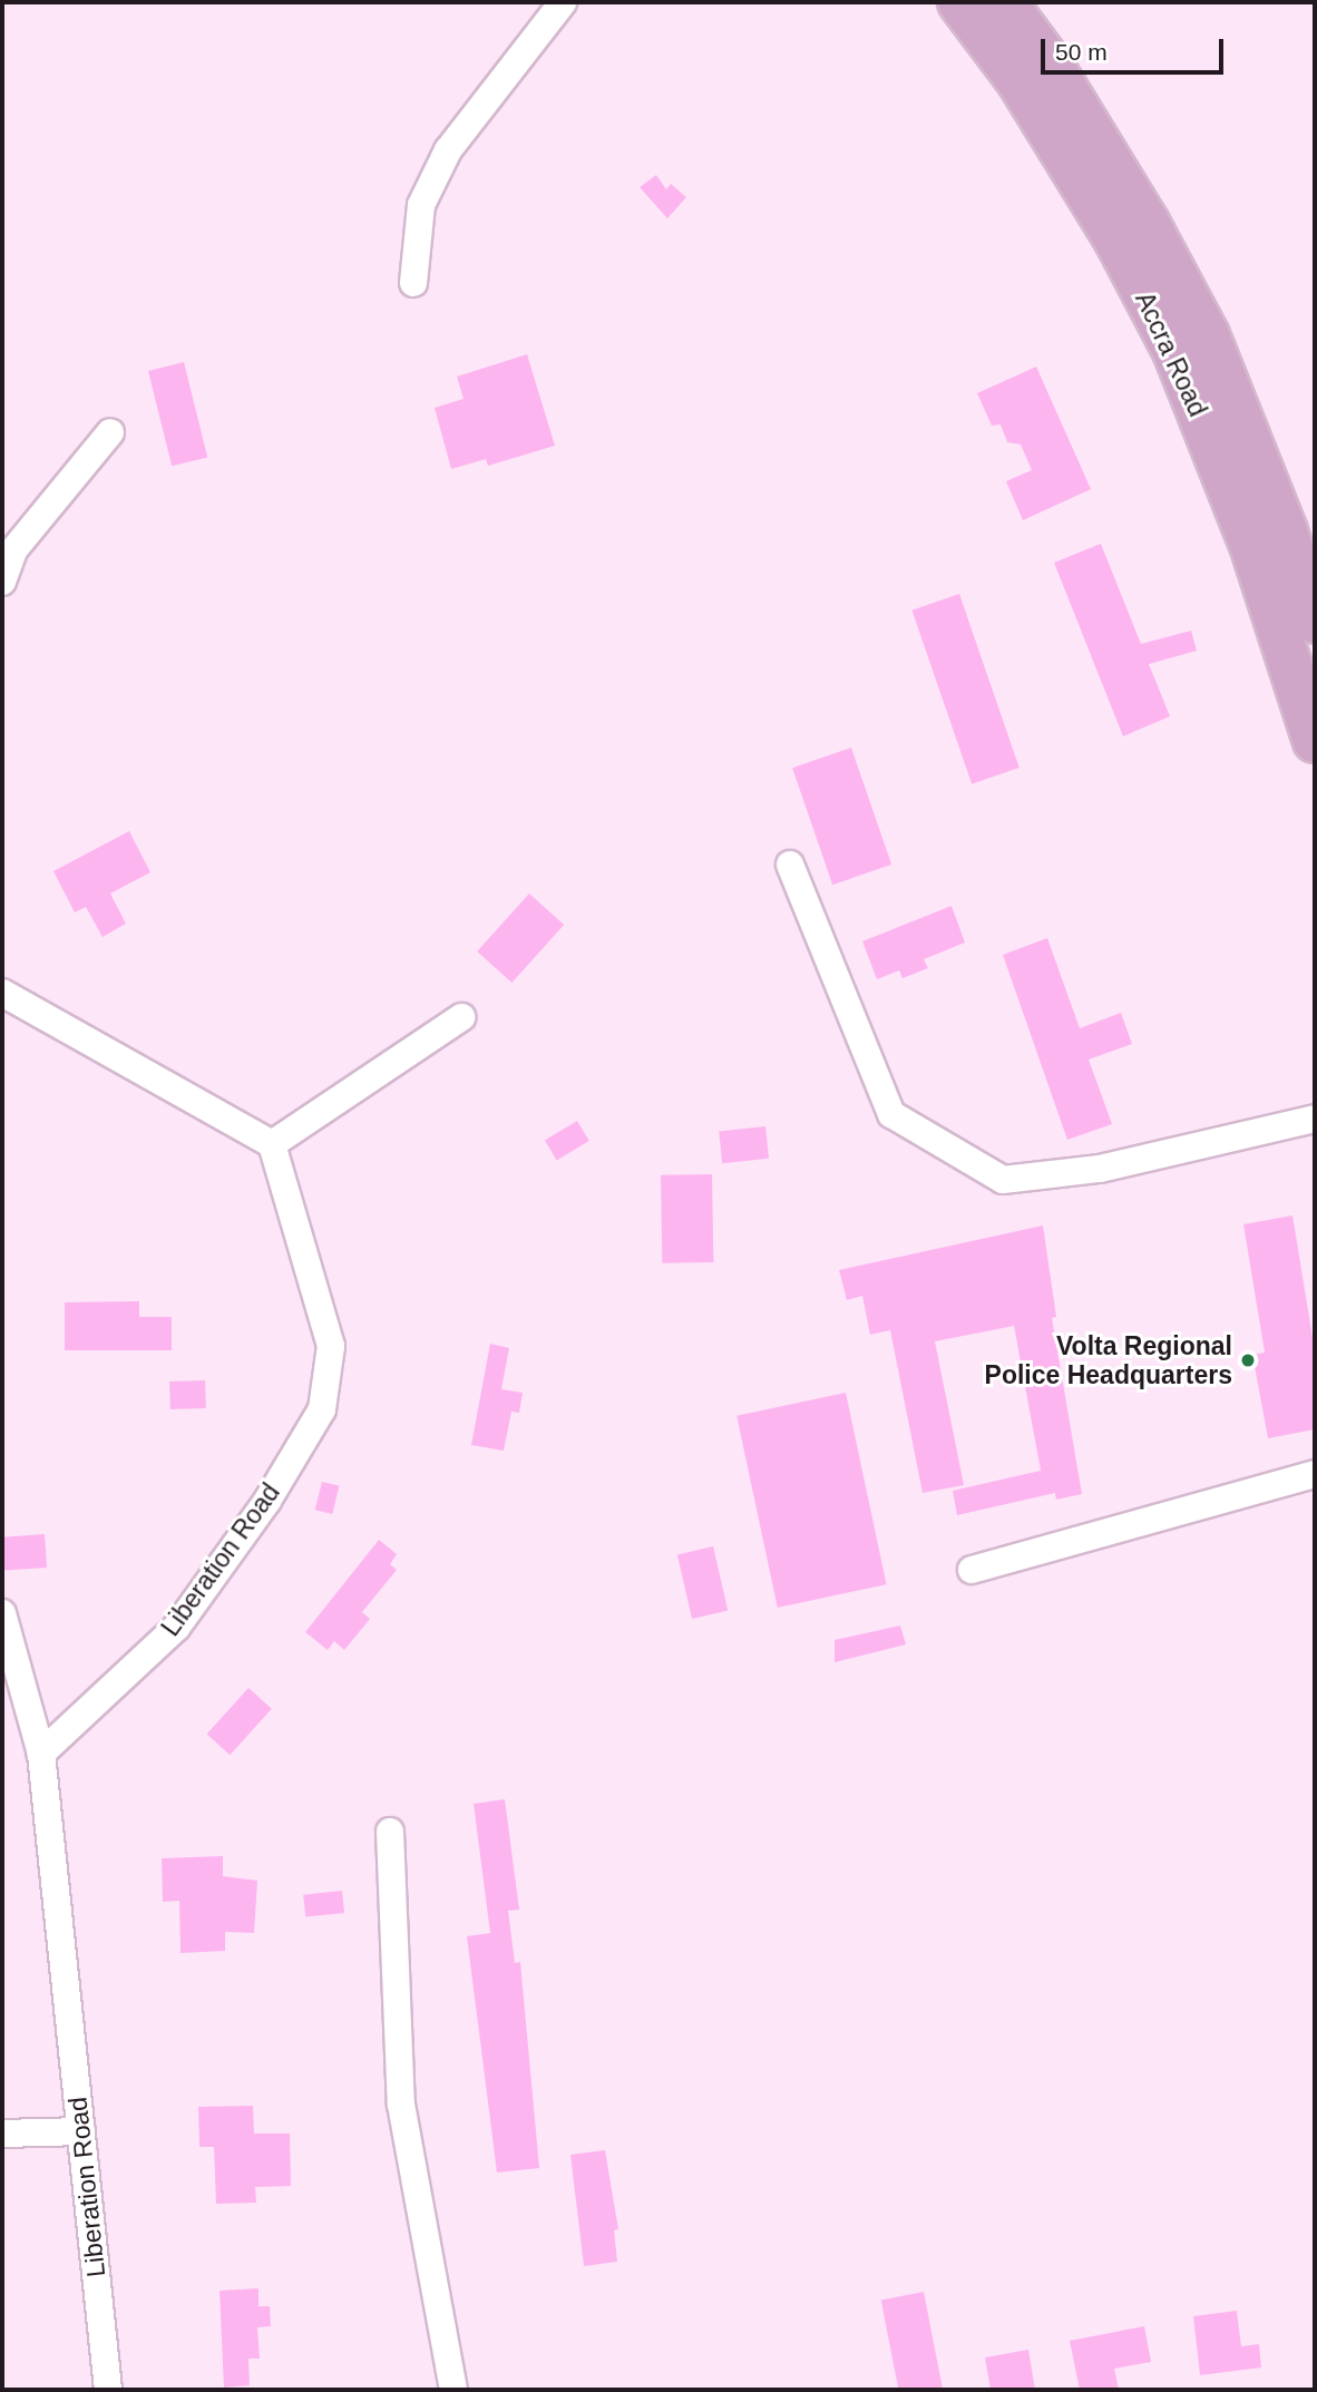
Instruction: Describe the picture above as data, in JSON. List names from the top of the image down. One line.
{"streets":{"main road":["Accra Road"],"street":["Liberation Road"]},"places":["Volta Regional Police Headquarters"],"scale_bar":"50 m"}
